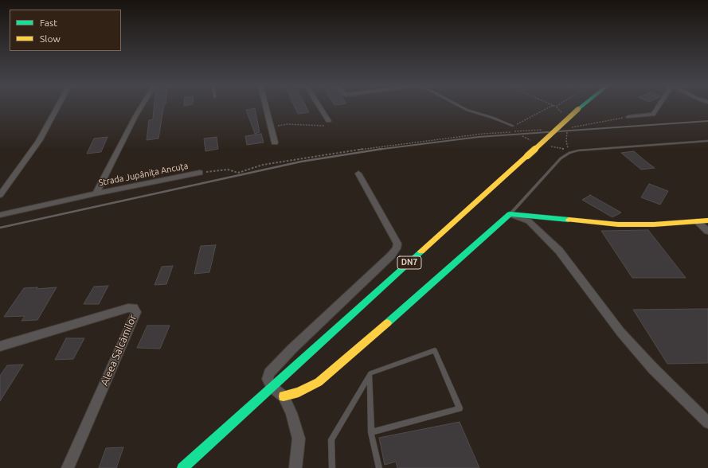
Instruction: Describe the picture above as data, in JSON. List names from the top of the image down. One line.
{"streets":{"main road":["DN7"],"street":["Strada Jupânița Ancuța","Aleea Salcâmilor"]},"legend":["Fast","Slow"]}
